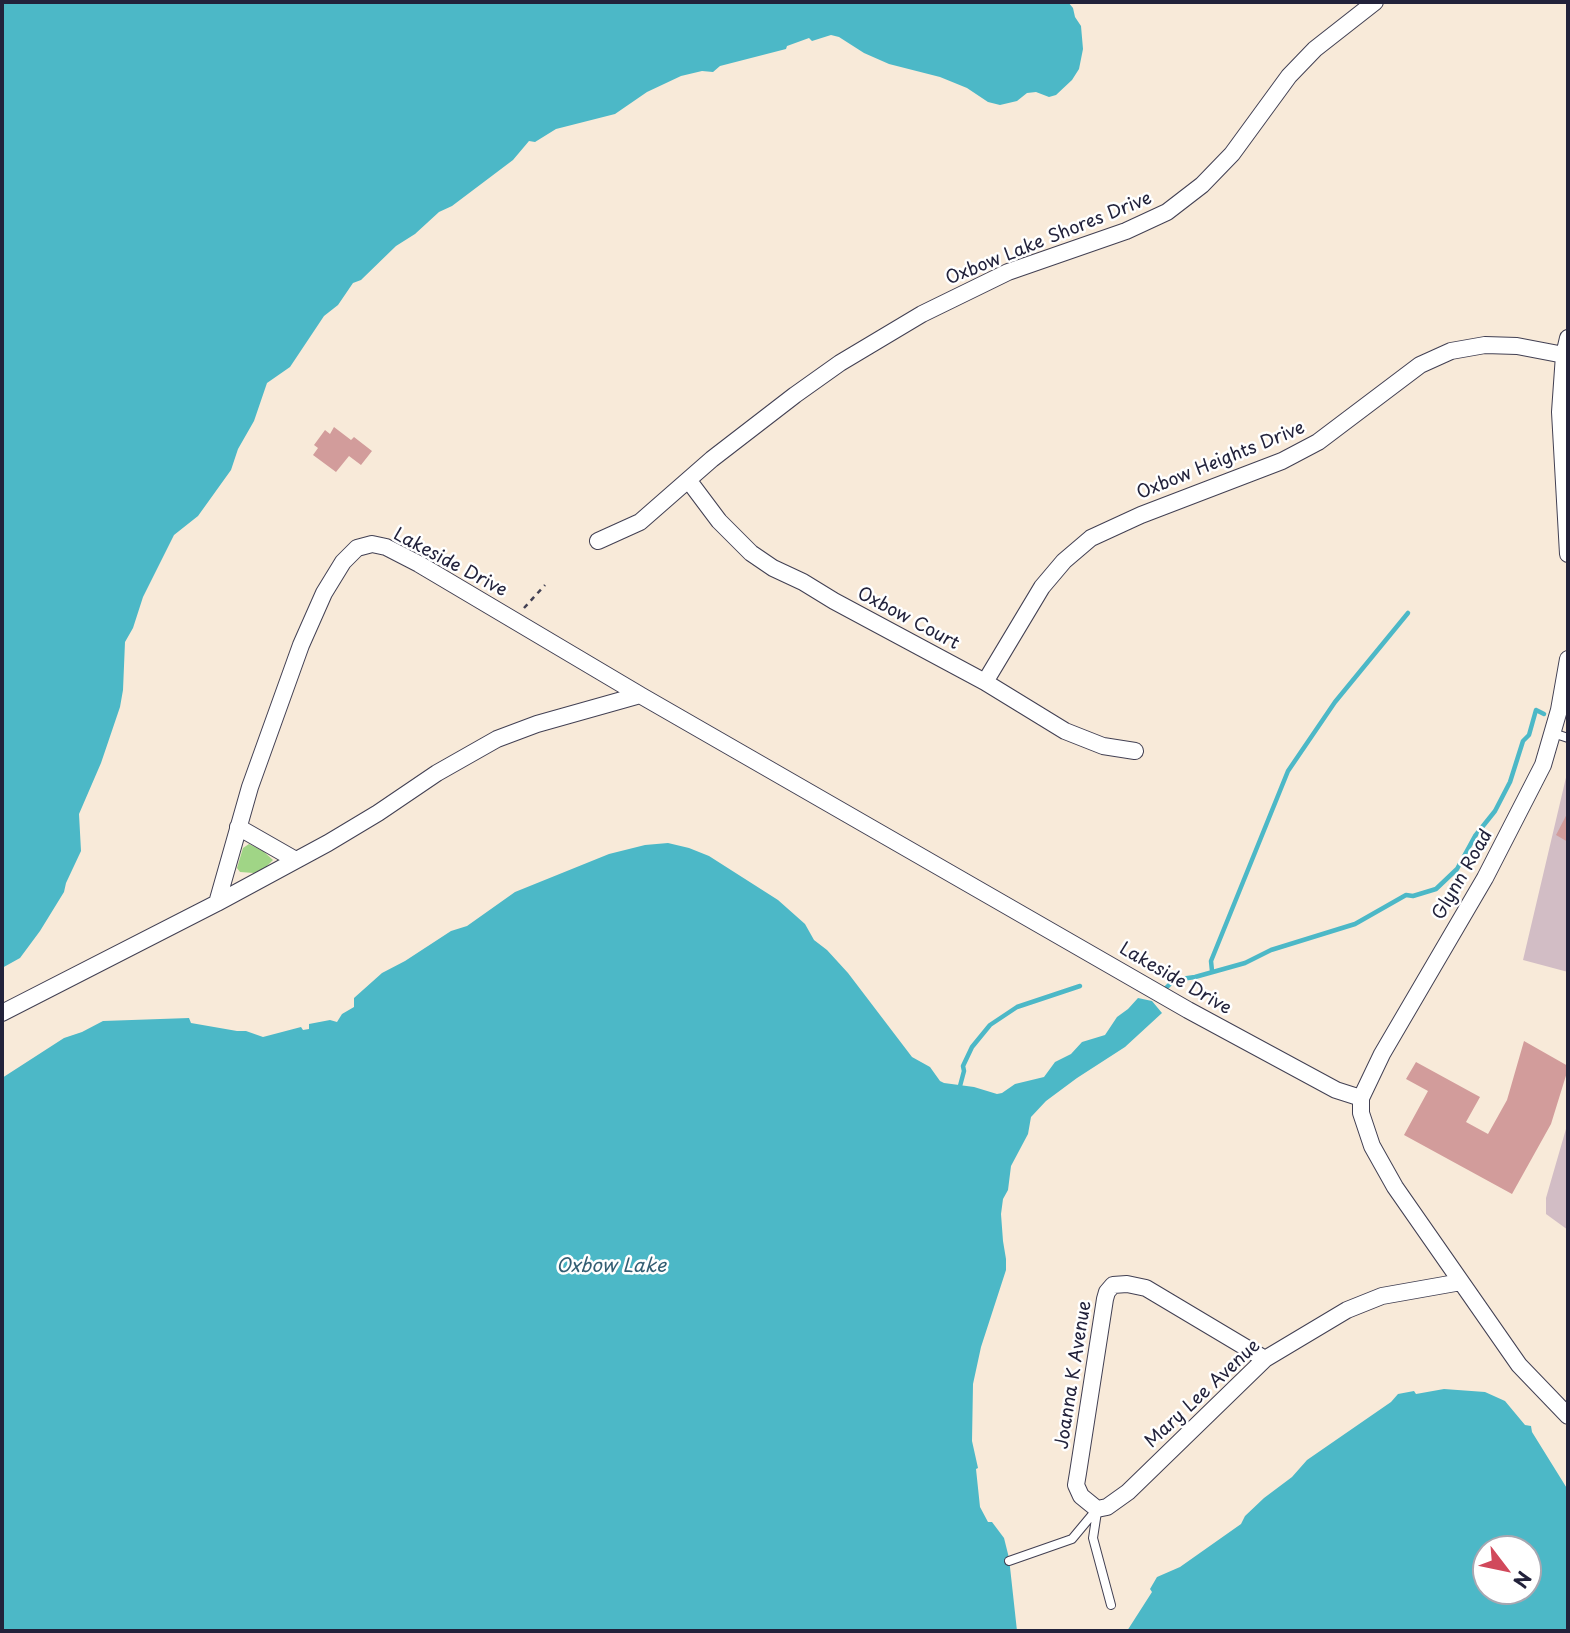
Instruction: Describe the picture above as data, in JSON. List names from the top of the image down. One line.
{"streets":{"street":["Oxbow Lake Shores Drive","Oxbow Heights Drive","Lakeside Drive","Oxbow Court","Glynn Road","Joanna K Avenue","Mary Lee Avenue"]},"crossings":[["Oxbow Lake Shores Drive","Oxbow Court"],["Oxbow Heights Drive","Oxbow Court"],["Lakeside Drive","Glynn Road"],["Joanna K Avenue","Mary Lee Avenue"]],"water":["Oxbow Lake"],"north":"bottom right"}
